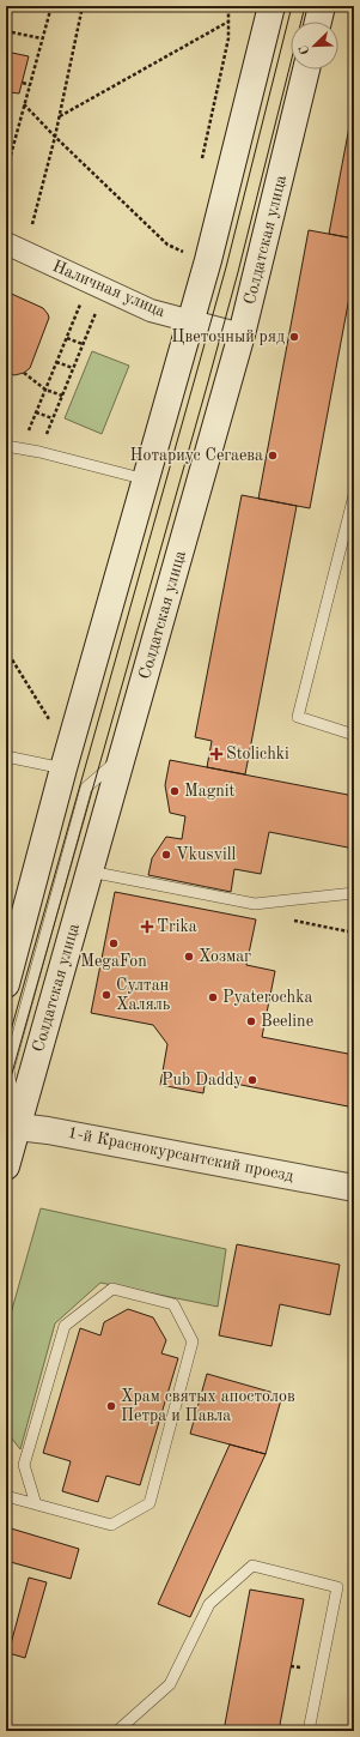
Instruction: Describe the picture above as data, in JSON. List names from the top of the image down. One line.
{"streets":{"main road":["Солдатская улица","1-й Краснокурсантский проезд"],"street":["Наличная улица"]},"crossings":[["Солдатская улица","Наличная улица"],["Солдатская улица","1-й Краснокурсантский проезд"]],"places":{"other":["Цветочный ряд","Нотариус Сегаева","Magnit","Vkusvill","MegaFon","Хозмаг","Султан Халяль","Pyaterochka","Beeline","Pub Daddy","Храм святых апостолов Петра и Павла"],"health":["Stolichki","Trika"]},"north":"bottom left"}
